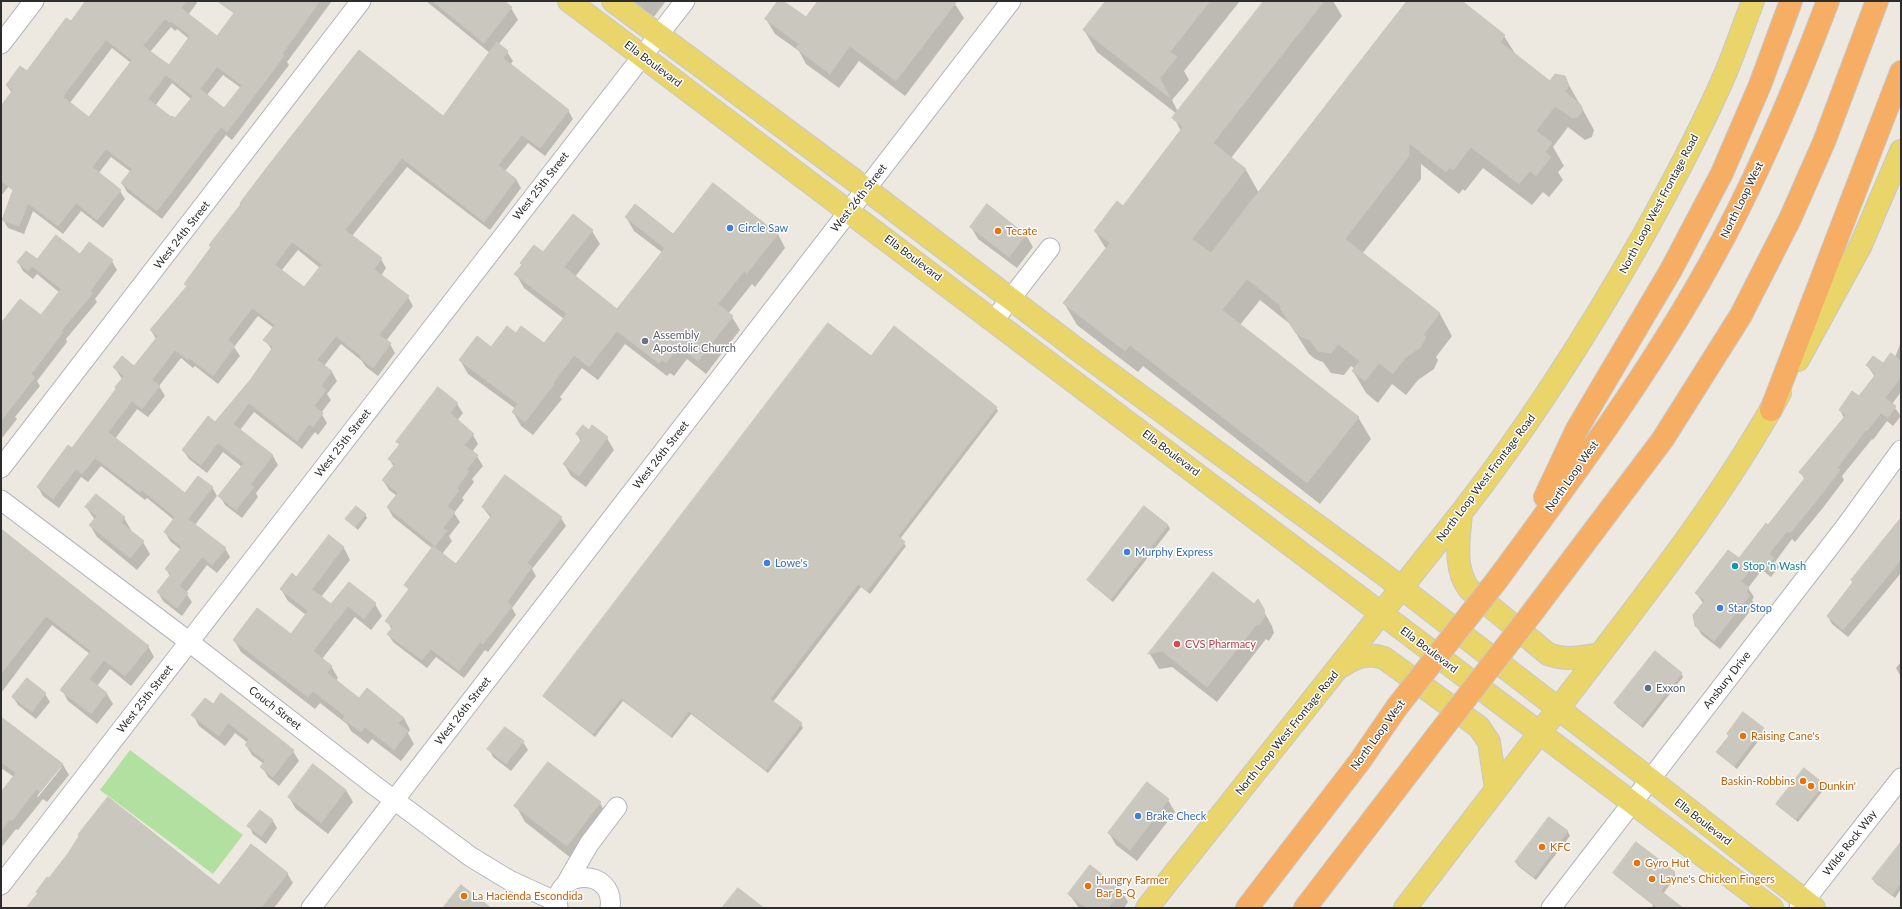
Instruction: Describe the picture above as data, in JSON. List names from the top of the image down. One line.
{"streets":{"highway":["North Loop West"],"main road":["Ella Boulevard","North Loop West Frontage Road"],"street":["West 25th Street","West 26th Street","West 24th Street","Ansbury Drive","Couch Street","Wilde Rock Way"]},"crossings":[["Ella Boulevard","West 25th Street"],["Ella Boulevard","West 26th Street"],["Ella Boulevard","North Loop West Frontage Road"],["Ella Boulevard","Ansbury Drive"],["Ella Boulevard","Wilde Rock Way"],["West 25th Street","Couch Street"],["West 26th Street","Couch Street"]],"places":["Circle Saw","Tecate","Assembly Apostolic Church","Murphy Express","Lowe's","Stop 'n Wash","Star Stop","CVS Pharmacy","Exxon","Raising Cane's","Baskin-Robbins","Dunkin'","Brake Check","KFC","Gyro Hut","Layne's Chicken Fingers","Hungry Farmer Bar B-Q","La Hacienda Escondida"]}
